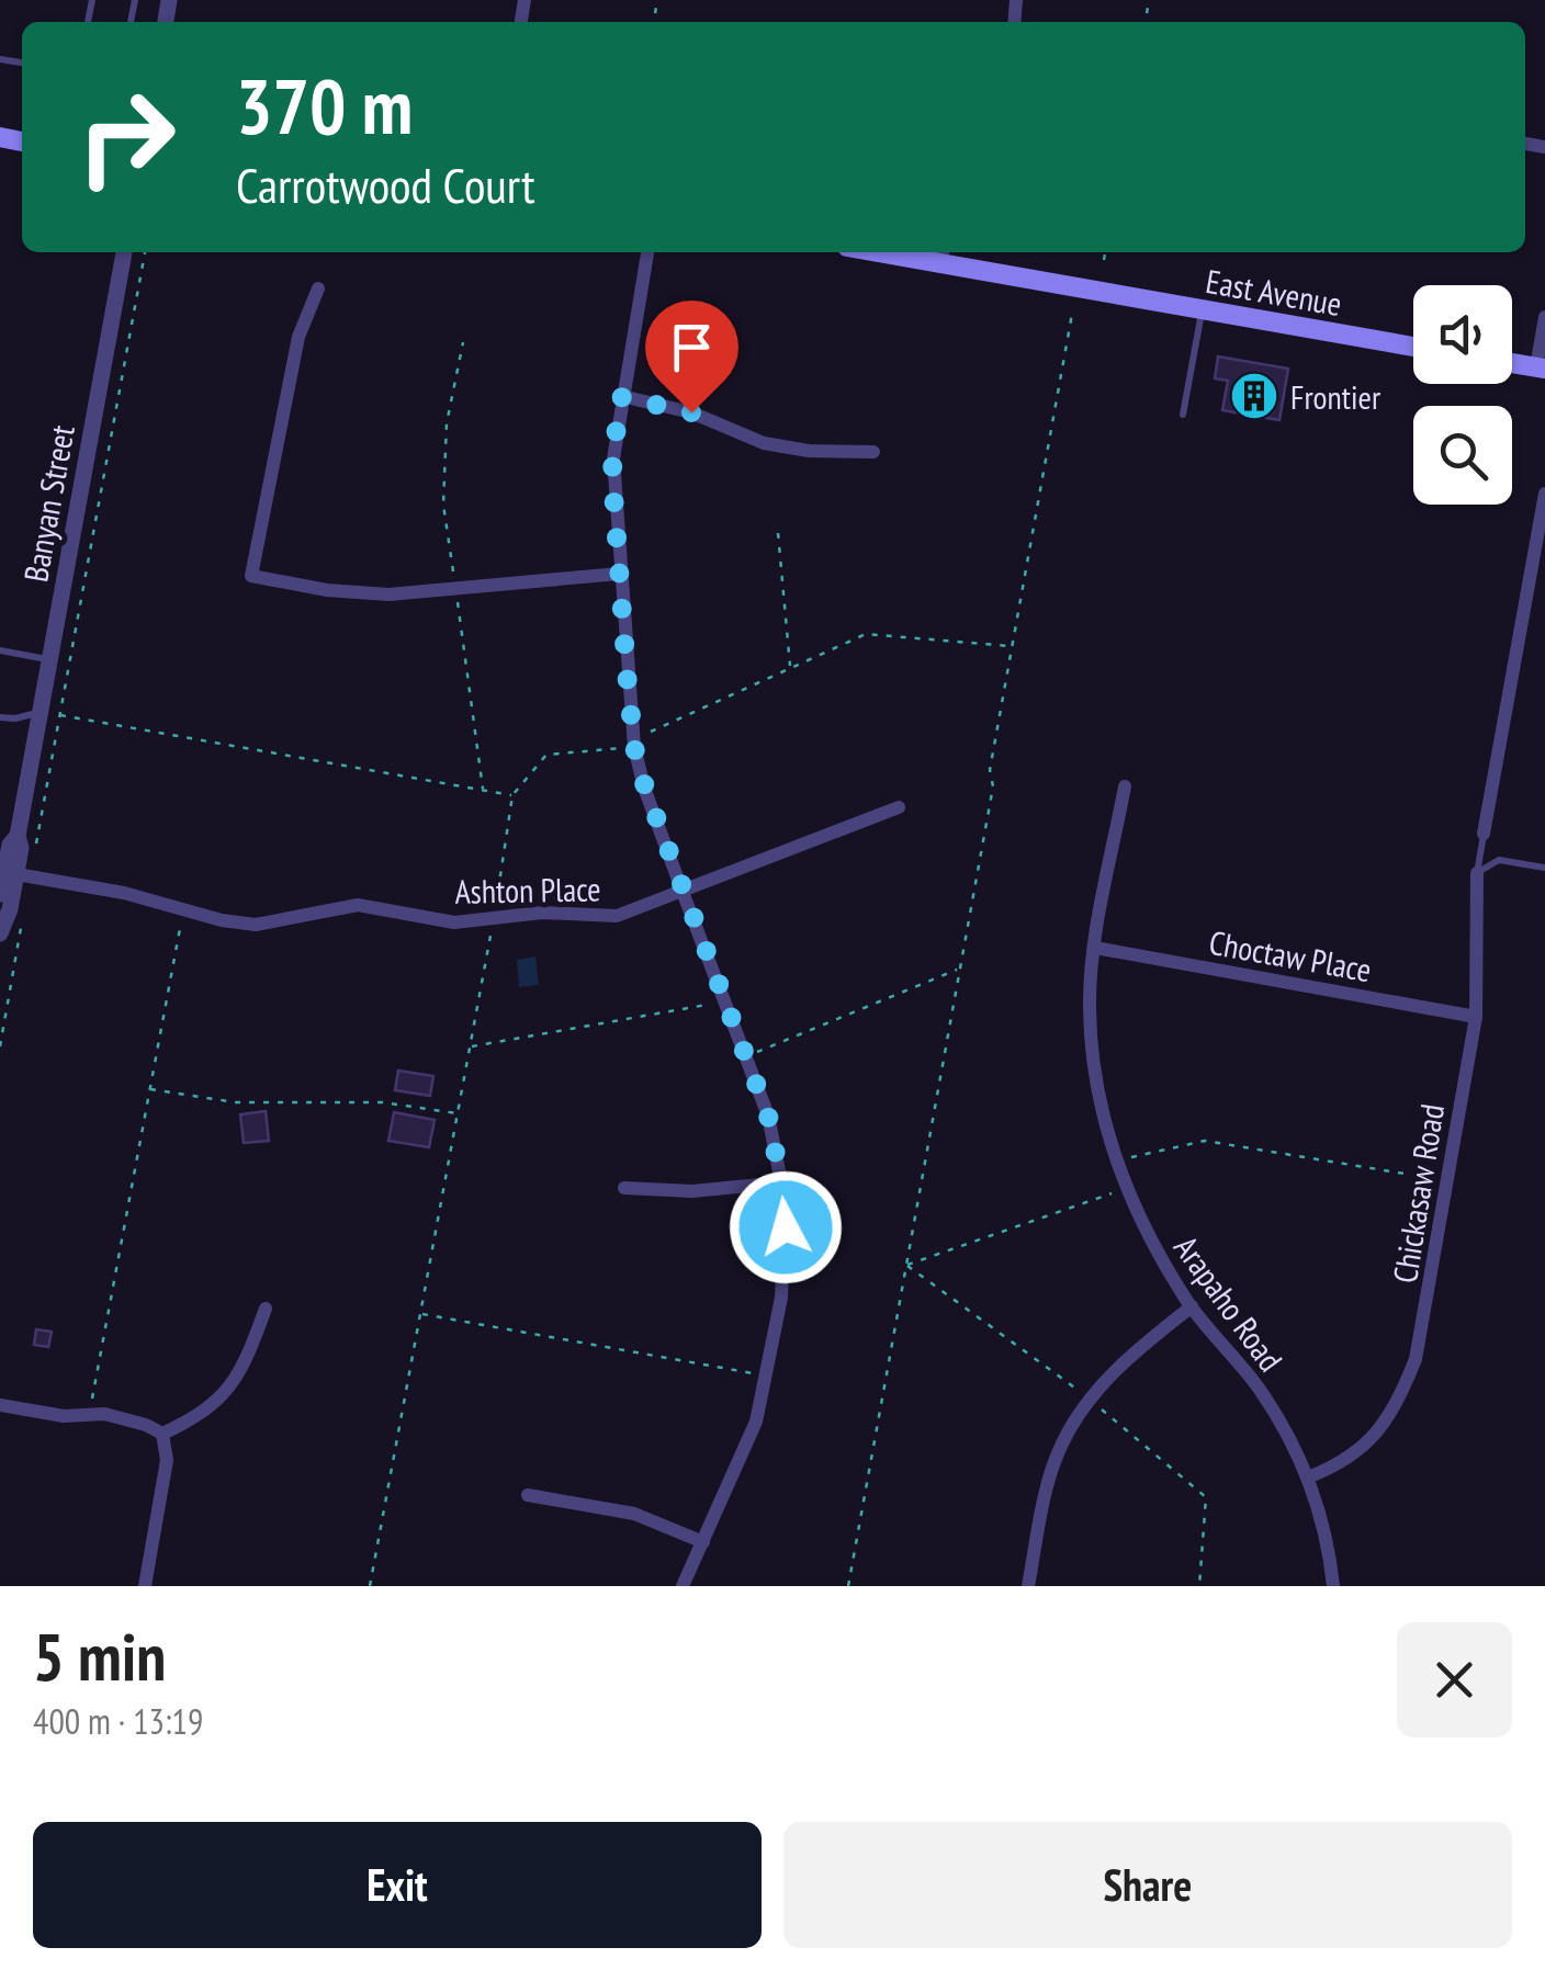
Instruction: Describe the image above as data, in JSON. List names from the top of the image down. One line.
{"streets":{"main road":["East Avenue"],"street":["Banyan Street","Ashton Place","Choctaw Place","Chickasaw Road","Arapaho Road"]},"crossings":[["Banyan Street","Ashton Place"],["Choctaw Place","Chickasaw Road"],["Choctaw Place","Arapaho Road"],["Chickasaw Road","Arapaho Road"]],"places":{"building":["Frontier"]},"page":{"turn":["370 m","Carrotwood Court"],"heading":["5 min","400 m · 13:19"],"buttons":["Exit","Share"]}}
